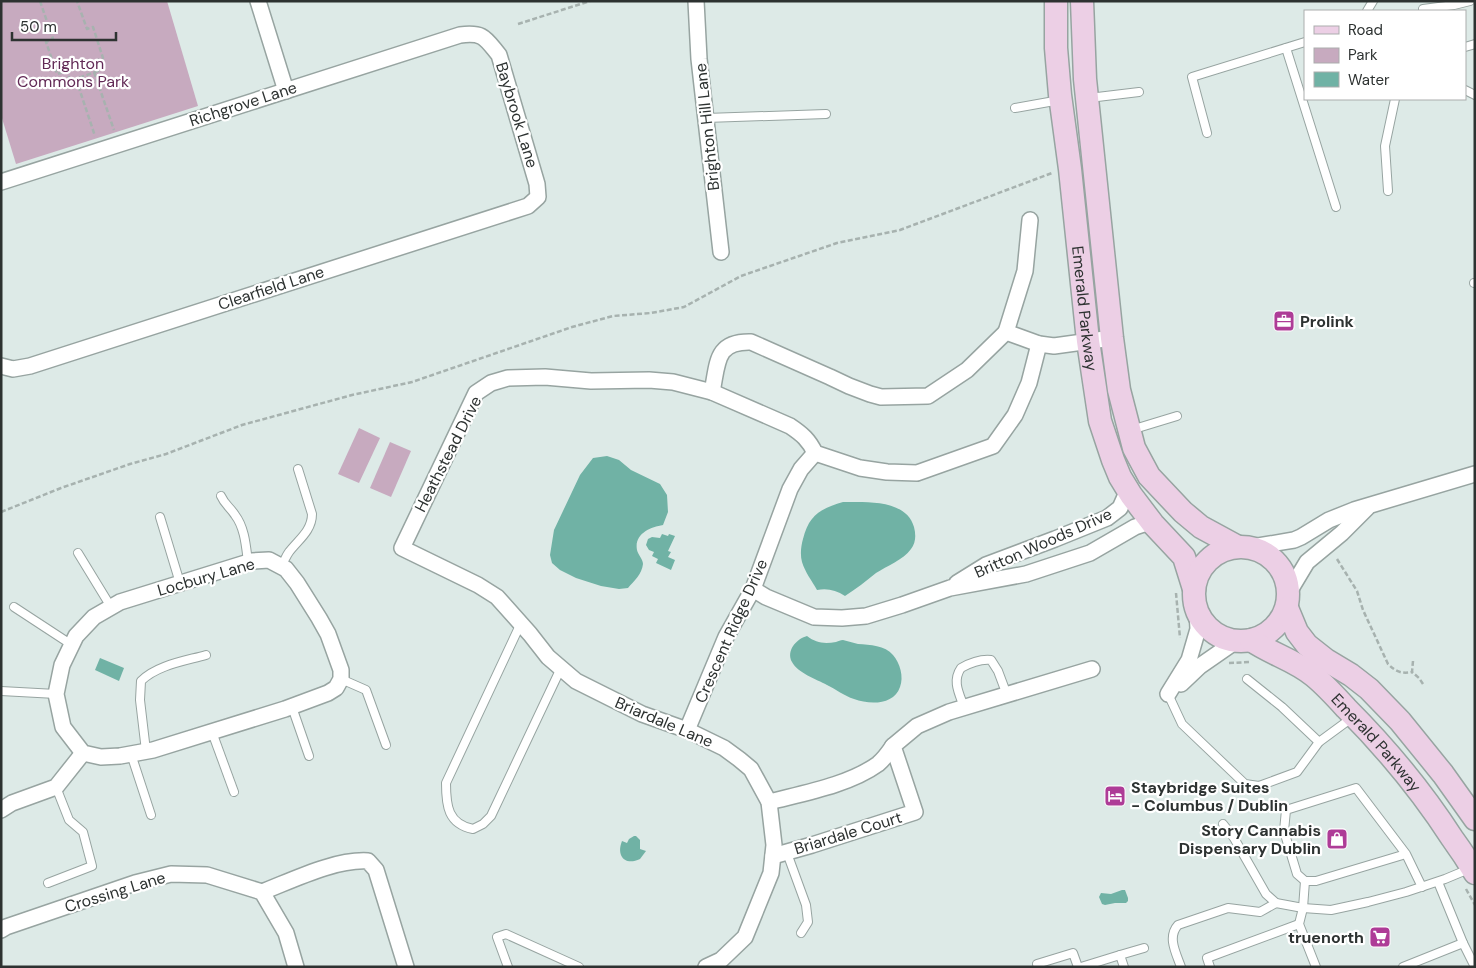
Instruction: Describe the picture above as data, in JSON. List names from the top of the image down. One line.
{"streets":{"main road":["Emerald Parkway"],"street":["Richgrove Lane","Baybrook Lane","Brighton Hill Lane","Clearfield Lane","Heathstead Drive","Britton Woods Drive","Locbury Lane","Crescent Ridge Drive","Briardale Lane","Briardale Court","Crossing Lane"]},"crossings":[["Richgrove Lane","Baybrook Lane"],["Baybrook Lane","Clearfield Lane"],["Emerald Parkway","Britton Woods Drive"],["Heathstead Drive","Crescent Ridge Drive"],["Heathstead Drive","Briardale Lane"],["Britton Woods Drive","Crescent Ridge Drive"],["Crescent Ridge Drive","Briardale Lane"],["Briardale Lane","Briardale Court"]],"parks":["Brighton Commons Park"],"places":{"office":["Prolink"],"hotel":["Staybridge Suites - Columbus / Dublin"],"shop":["Story Cannabis Dispensary Dublin"],"supermarket":["truenorth"]},"legend":["Road","Park","Water"],"scale_bar":"50 m"}
